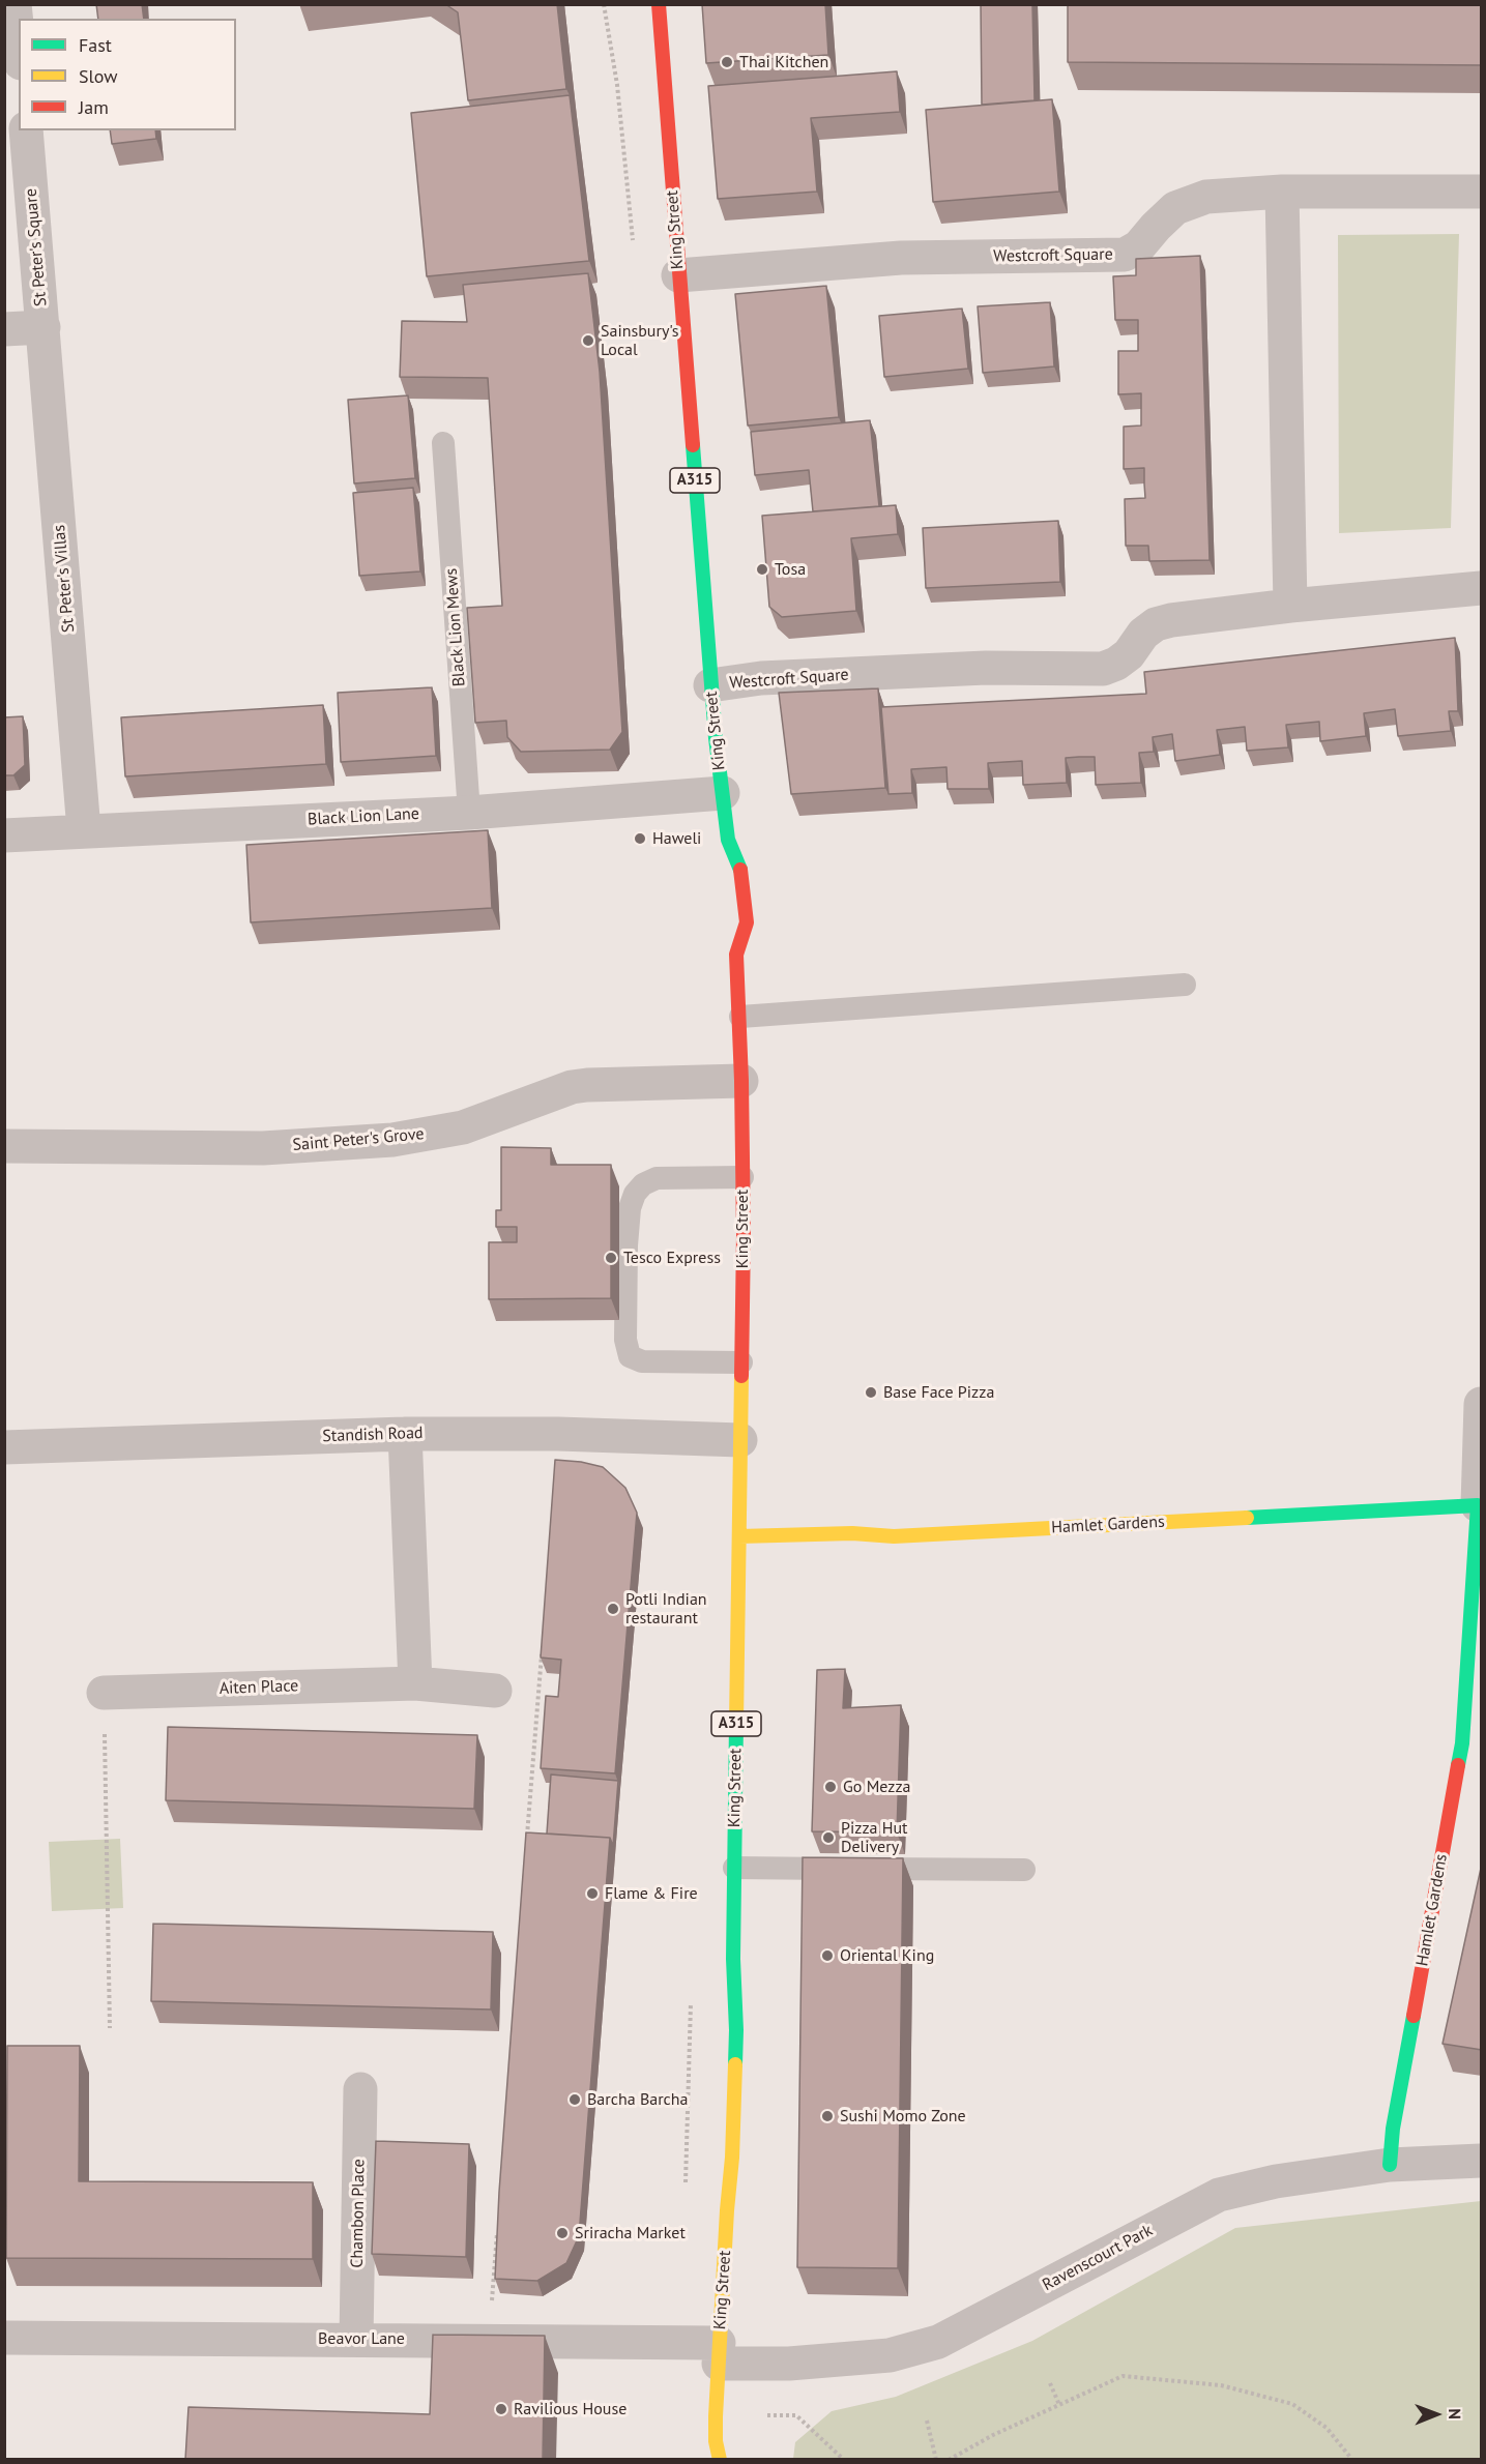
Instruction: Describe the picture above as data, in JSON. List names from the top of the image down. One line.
{"streets":{"main road":["King Street","A315","Hamlet Gardens"],"street":["St Peter's Square","Westcroft Square","St Peter's Villas","Black Lion Lane","Saint Peter's Grove","Standish Road","Aiten Place","Chambon Place","Ravenscourt Park","Beavor Lane"],"lane":["Black Lion Mews"]},"crossings":[["King Street","Westcroft Square"],["King Street","Black Lion Lane"],["King Street","Saint Peter's Grove"],["King Street","Standish Road"],["King Street","Hamlet Gardens"],["King Street","Ravenscourt Park"],["King Street","Beavor Lane"],["St Peter's Square","St Peter's Villas"],["St Peter's Villas","Black Lion Lane"],["Black Lion Mews","Black Lion Lane"],["Hamlet Gardens","Ravenscourt Park"],["Chambon Place","Beavor Lane"],["Ravenscourt Park","Beavor Lane"]],"places":["Thai Kitchen","Sainsbury's Local","Tosa","Haweli","Tesco Express","Base Face Pizza","Potli Indian restaurant","Go Mezza","Pizza Hut Delivery","Flame & Fire","Oriental King","Barcha Barcha","Sushi Momo Zone","Sriracha Market","Ravilious House"],"legend":["Fast","Slow","Jam"],"north":"right"}
